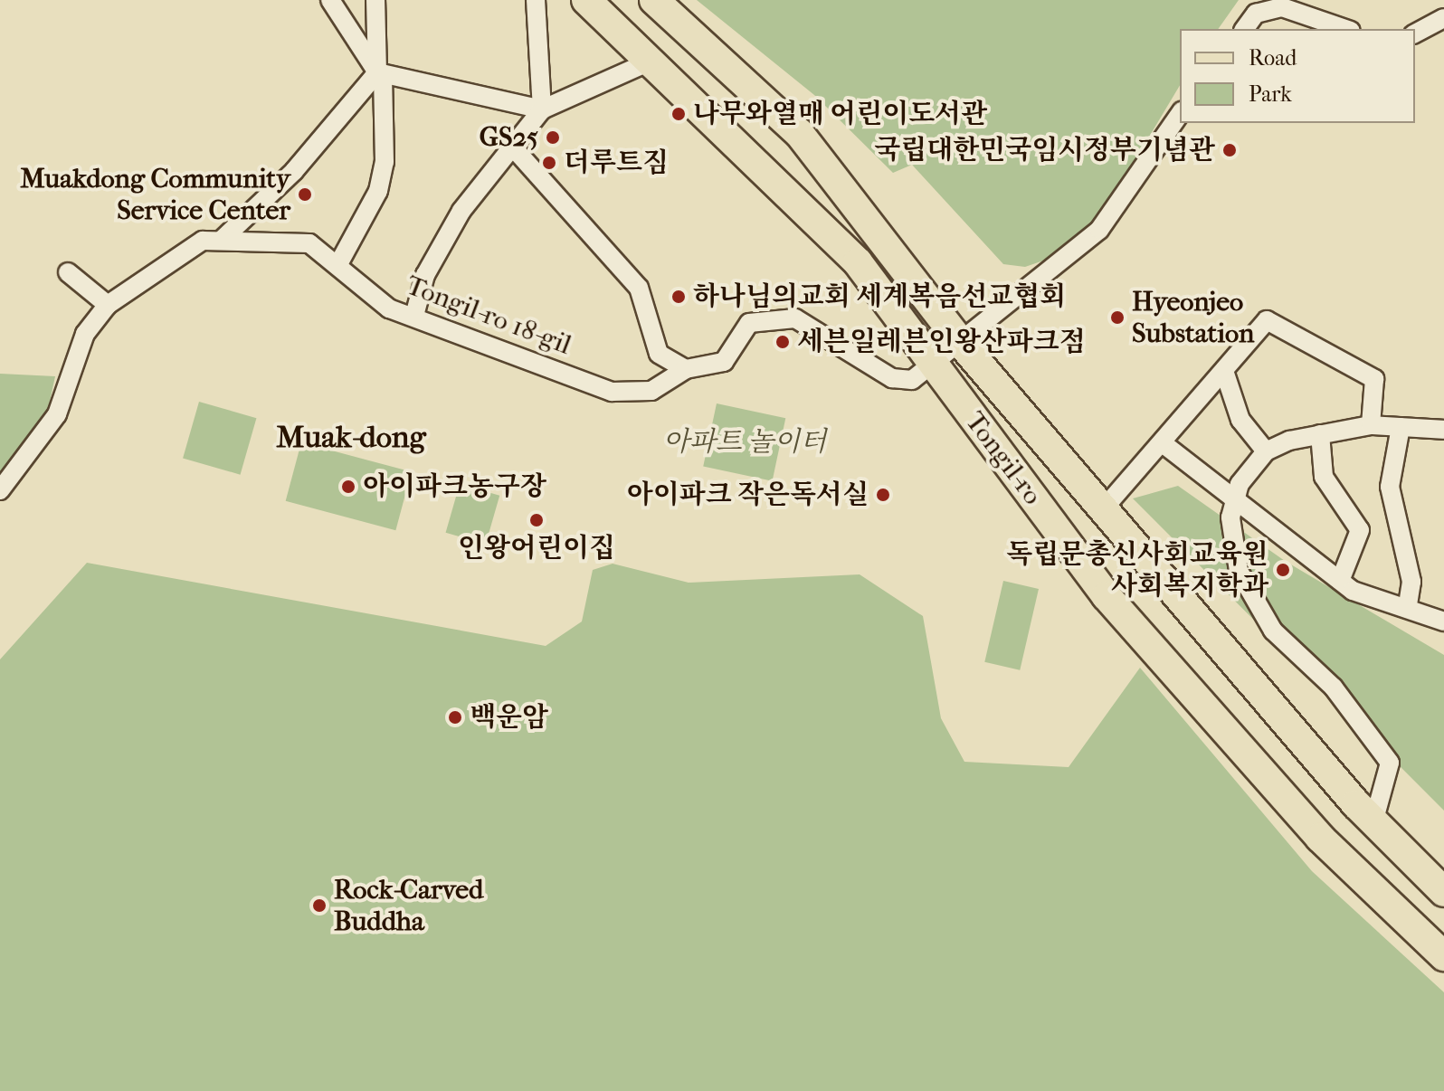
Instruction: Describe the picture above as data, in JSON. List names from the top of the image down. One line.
{"streets":{"main road":["Tongil-ro"],"street":["Tongil-ro 18-gil"]},"crossings":[["Tongil-ro 18-gil","Tongil-ro"]],"districts":["Muak-dong"],"parks":["아파트 놀이터"],"places":["나무와열매 어린이도서관","GS25","국립대한민국임시정부기념관","더루트짐","Muakdong Community Service Center","하나님의교회 세계복음선교협회","Hyeonjeo Substation","세븐일레븐인왕산파크점","아이파크농구장","아이파크 작은독서실","인왕어린이집","독립문총신사회교육원 사회복지학과","백운암","Rock-Carved Buddha"],"legend":["Road","Park"]}
